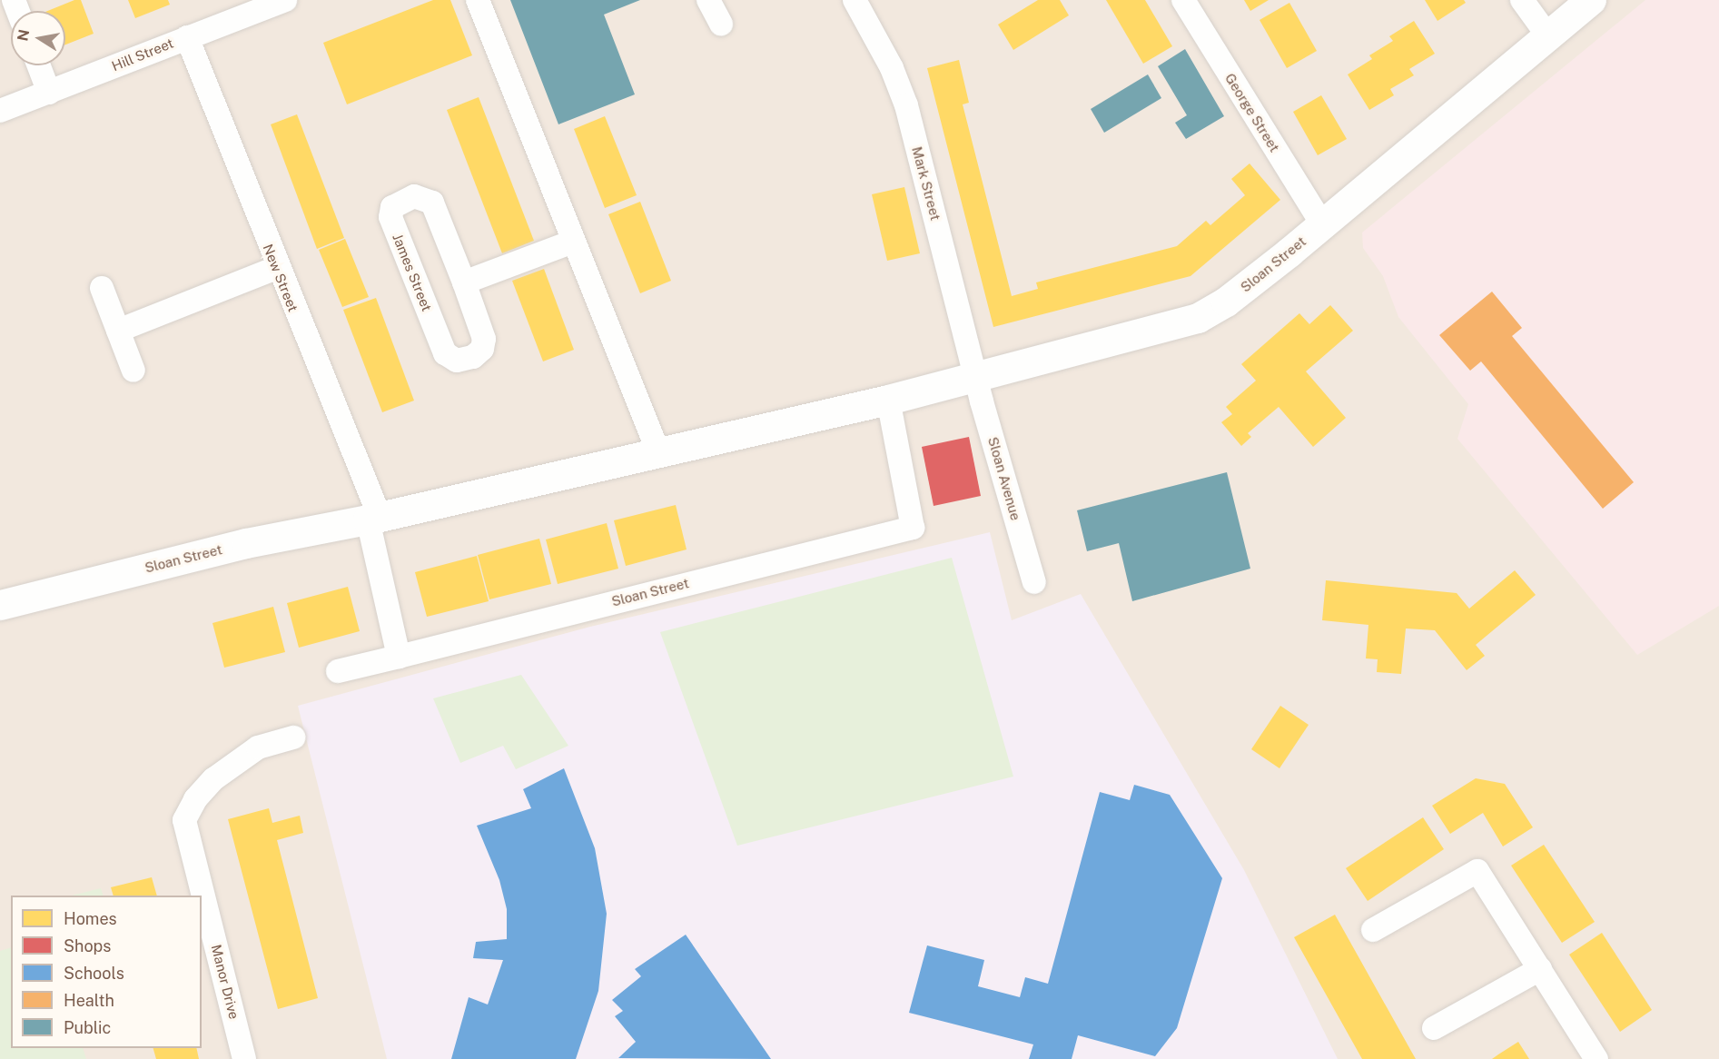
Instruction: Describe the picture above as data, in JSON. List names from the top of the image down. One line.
{"streets":{"street":["Hill Street","George Street","Mark Street","Sloan Street","James Street","New Street","Sloan Avenue","Manor Drive"]},"crossings":[["Hill Street","New Street"],["George Street","Sloan Street"],["Mark Street","Sloan Street"],["Mark Street","Sloan Avenue"],["Sloan Street","New Street"],["Sloan Street","Sloan Avenue"]],"legend":["Homes","Shops","Schools","Health","Public"],"north":"left"}
